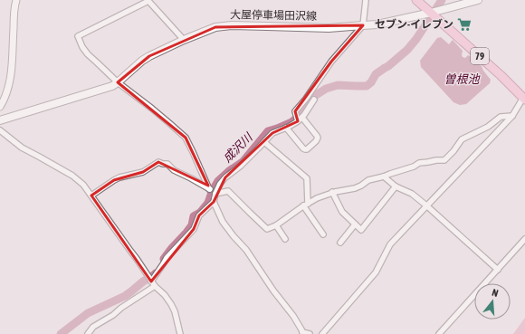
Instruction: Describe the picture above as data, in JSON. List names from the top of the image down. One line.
{"streets":{"main road":["大屋停車場田沢線","79"]},"crossings":[["大屋停車場田沢線","79"]],"water":["曽根池","成沢川"],"places":{"supermarket":["セブン-イレブン"]},"north":"top"}
